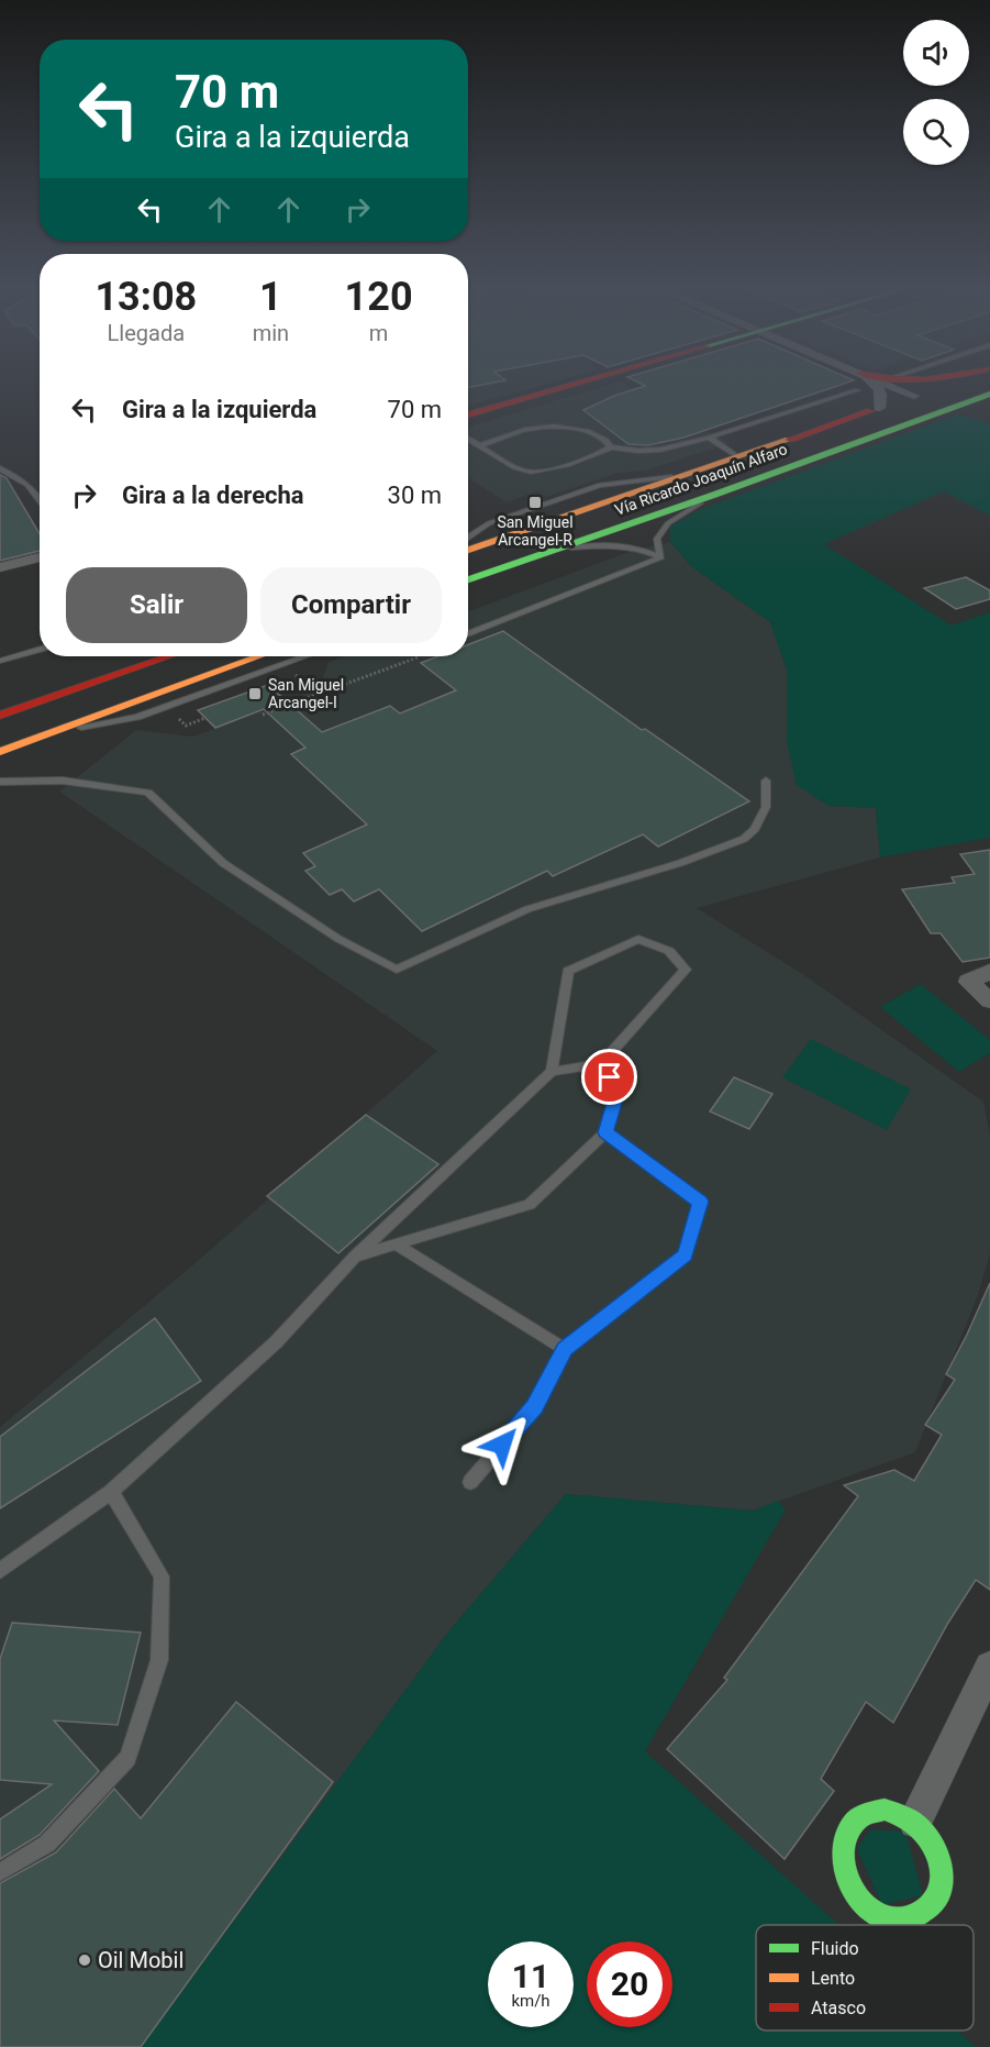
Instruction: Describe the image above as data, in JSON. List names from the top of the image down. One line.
{"streets":{"main road":["Vía Ricardo Joaquín Alfaro"]},"places":{"transit":["San Miguel Arcangel-R","San Miguel Arcangel-I"],"other":["Oil Mobil"]},"legend":["Fluido","Lento","Atasco"],"page":{"turn":["70 m","Gira a la izquierda"],"eta":["13:08","Llegada","1","min","120","m"],"list":[{"name":"Gira a la izquierda","value":"70 m"},{"name":"Gira a la derecha","value":"30 m"}],"buttons":["Salir","Compartir"],"speed":"11 km/h","limit":"20"}}
